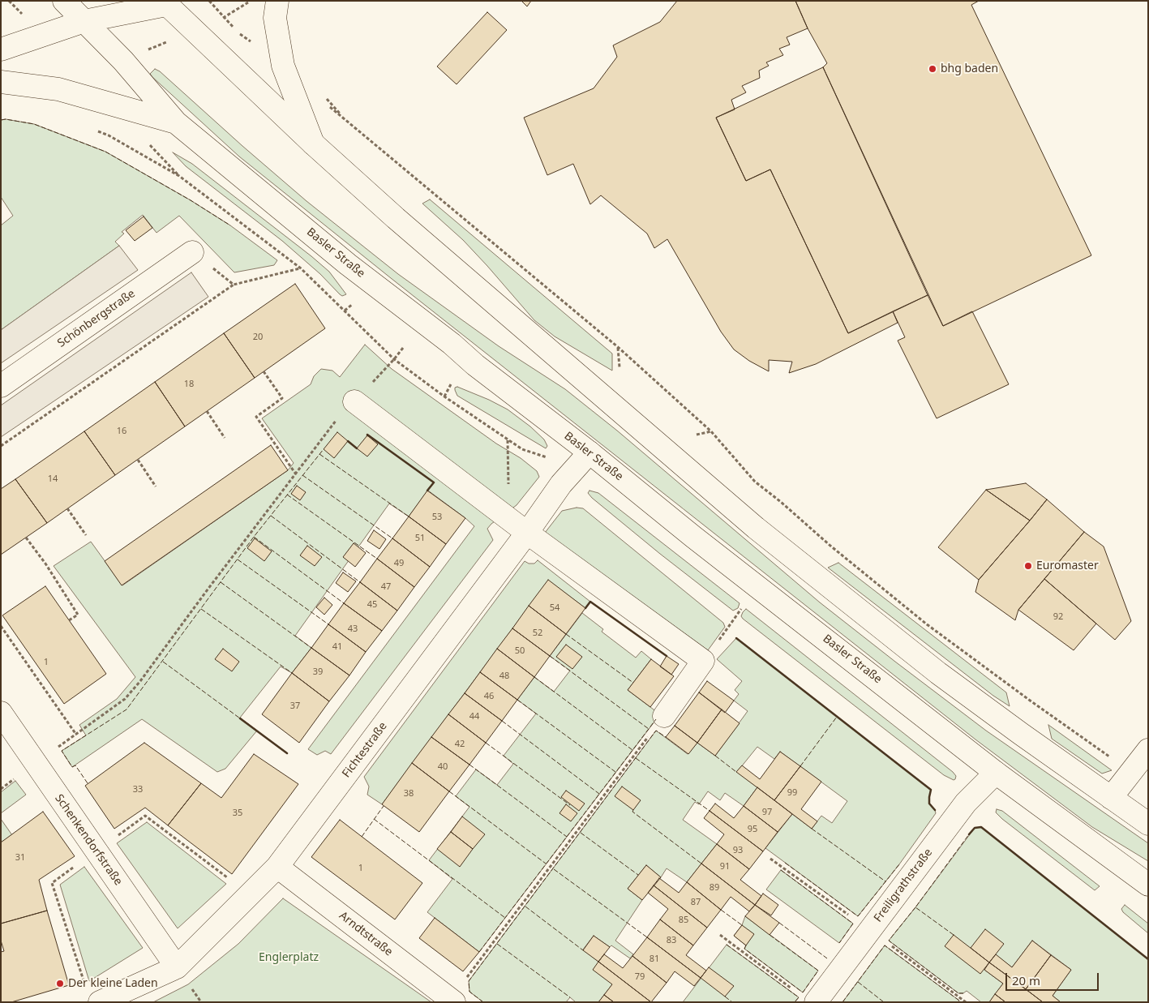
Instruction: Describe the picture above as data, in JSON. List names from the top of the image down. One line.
{"streets":{"main road":["Basler Straße","Schönbergstraße","Fichtestraße","Schenkendorfstraße","Freiligrathstraße","Arndtstraße"]},"crossings":[["Basler Straße","Fichtestraße"],["Basler Straße","Freiligrathstraße"],["Fichtestraße","Schenkendorfstraße"],["Fichtestraße","Arndtstraße"]],"parks":["Englerplatz"],"places":["bhg baden","Euromaster","Der kleine Laden"],"house_numbers":["20","18","16","14","53","51","49","47","45","54","92","43","52","41","50","1","39","48","46","37","44","42","40","33","99","38","97","35","95","93","31","91","1","89","87","85","83","81","79"],"scale_bar":"20 m"}
